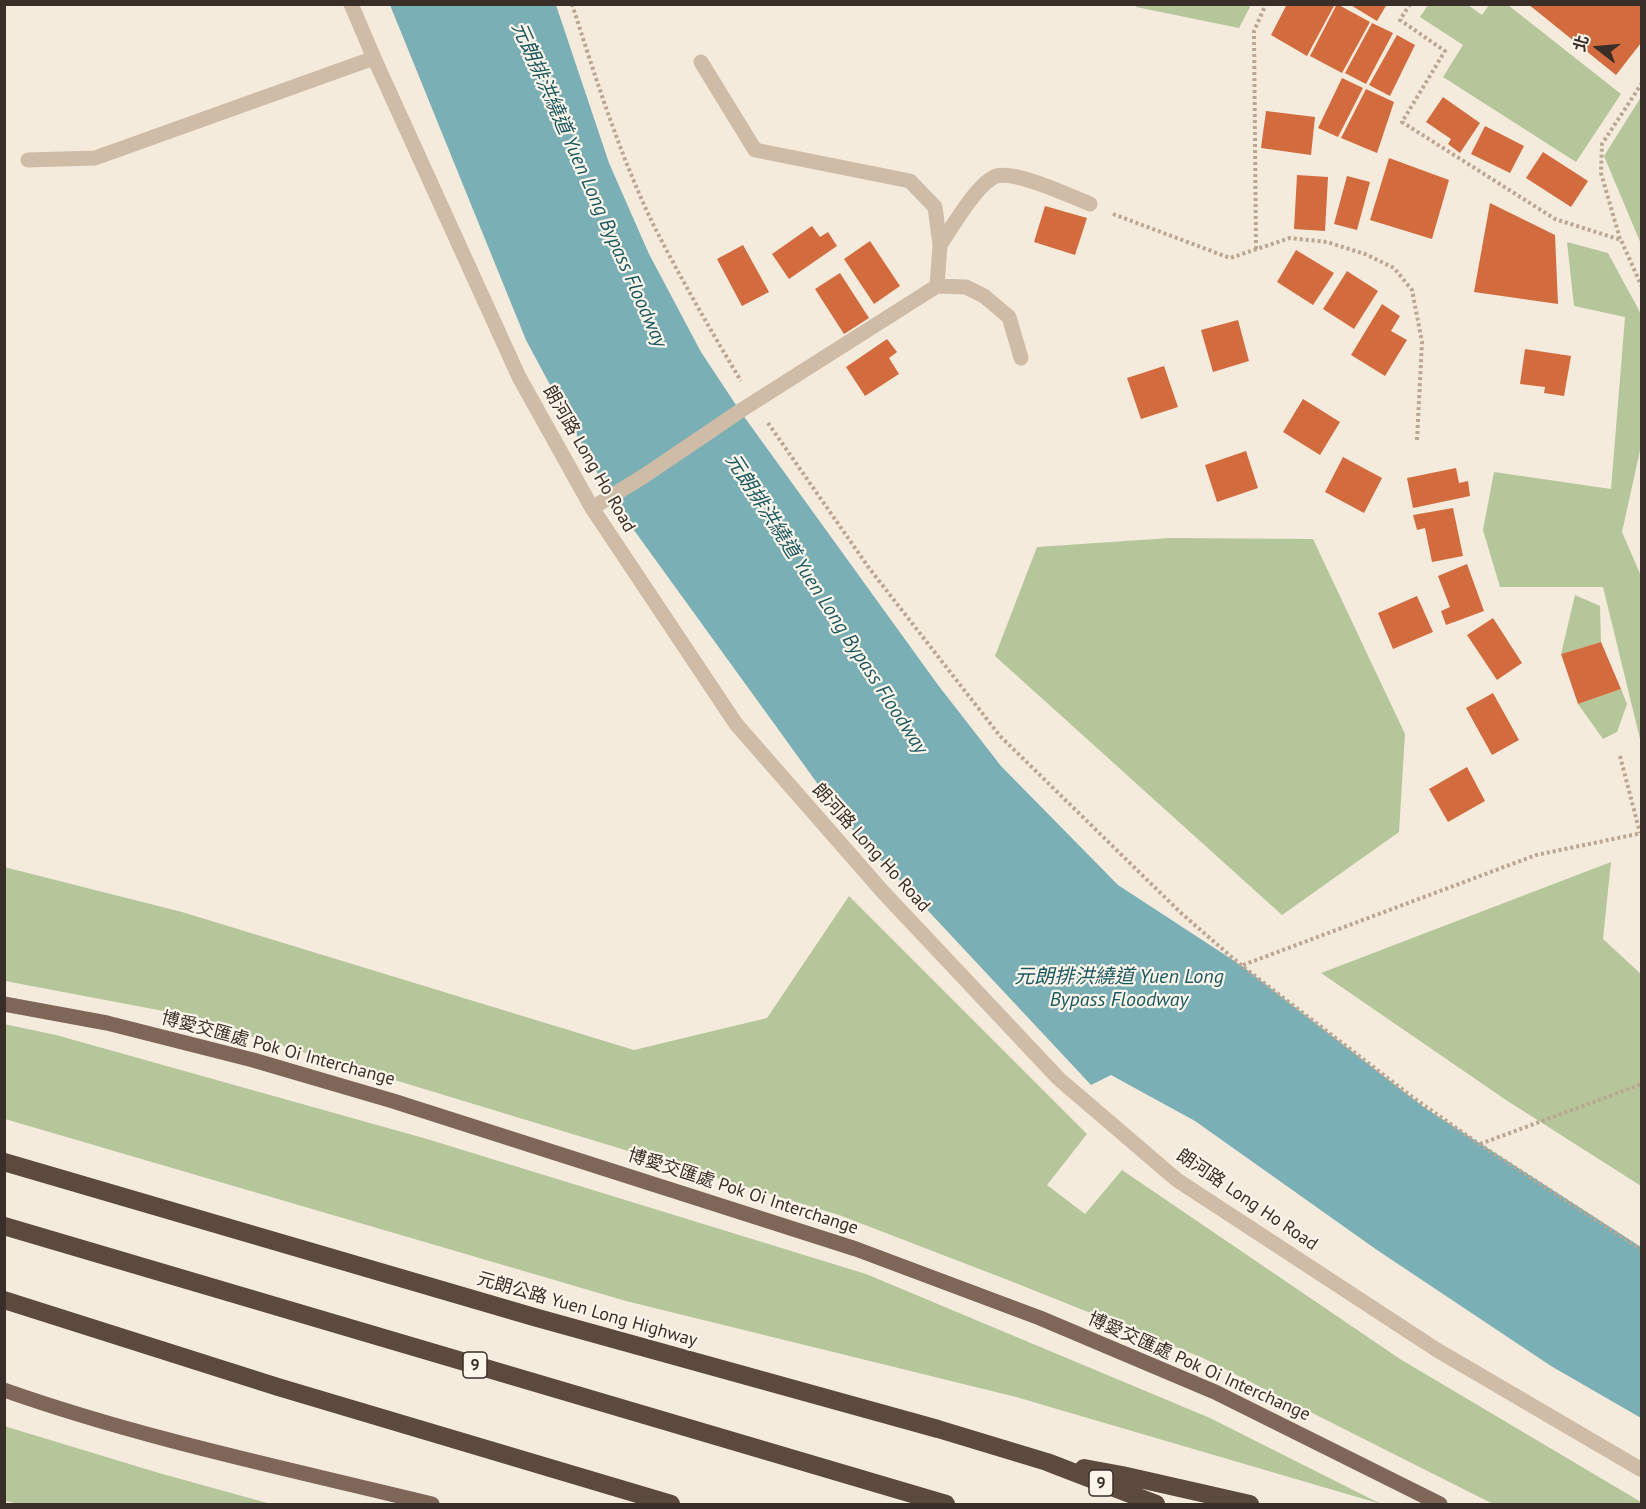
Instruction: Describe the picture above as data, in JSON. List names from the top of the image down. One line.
{"streets":{"highway":["元朗公路 Yuen Long Highway","9"],"main road":["博愛交匯處 Pok Oi Interchange"],"street":["朗河路 Long Ho Road"]},"water":["元朗排洪繞道 Yuen Long Bypass Floodway"],"north":"left"}
